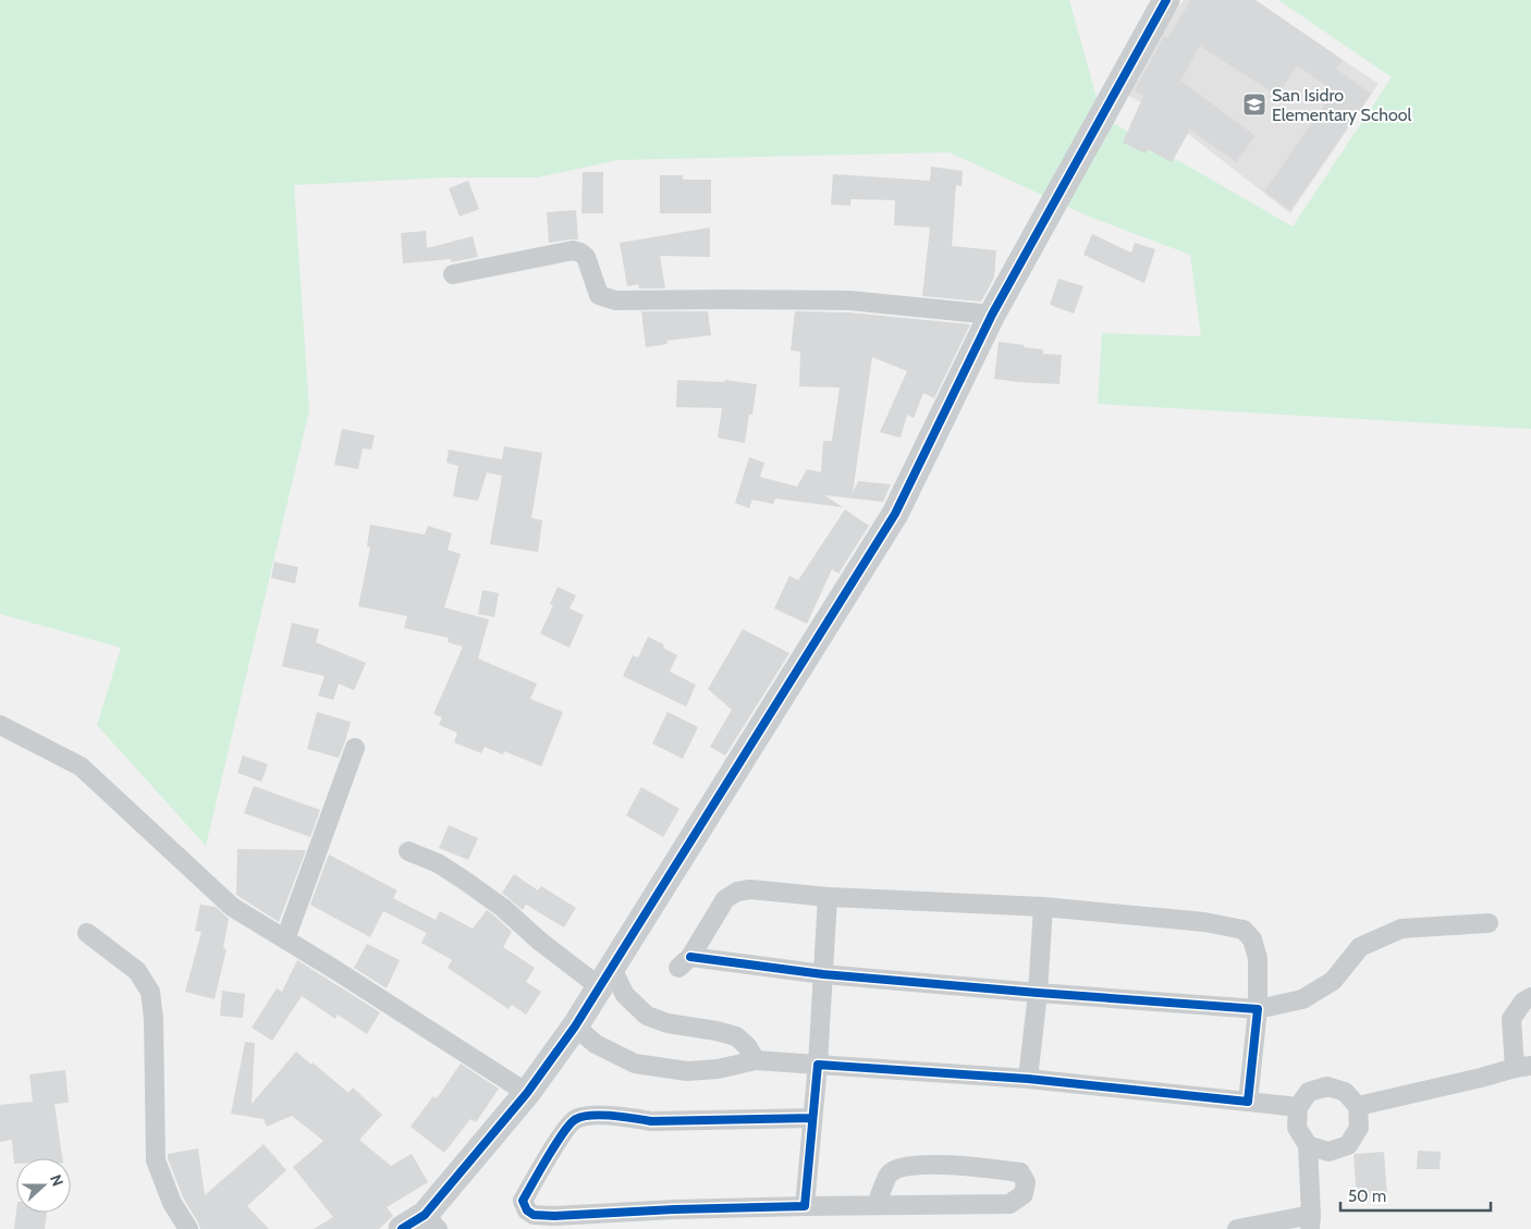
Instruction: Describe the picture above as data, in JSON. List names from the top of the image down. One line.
{"places":{"school or university":["San Isidro Elementary School"]},"scale_bar":"50 m","north":"right"}
